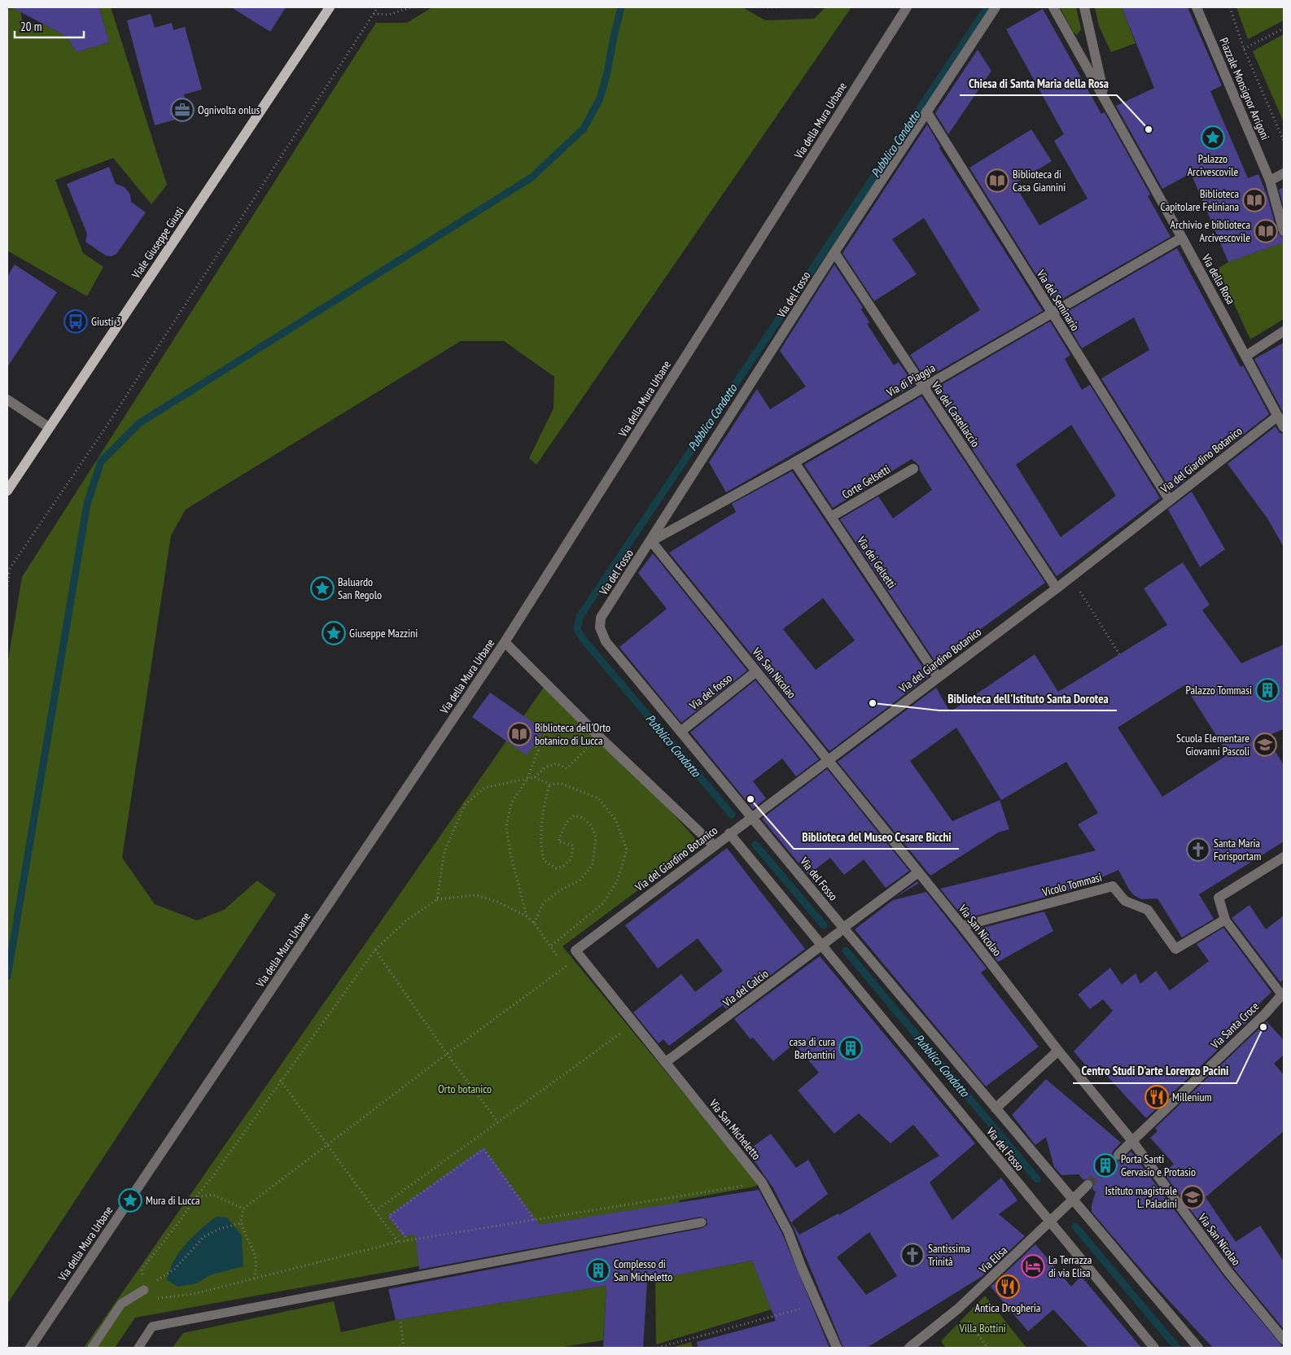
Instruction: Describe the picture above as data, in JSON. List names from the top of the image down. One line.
{"streets":{"main road":["Viale Giuseppe Giusti"],"street":["Piazzale Monsignor Arrigoni","Via della Mura Urbane","Via della Rosa","Via del Fosso","Via del Seminario","Via di Piaggia","Via del Castellaccio","Via del Giardino Botanico","Corte Gelsetti","Via dei Gelsetti","Via San Nicolao","Via del fosso","Vicolo Tommasi","Via del Calcio","Via Santa Croce","Via San Micheletto","Via Elisa"]},"crossings":[["Via della Rosa","Via di Piaggia"],["Via della Rosa","Via del Giardino Botanico"],["Via del Fosso","Via del Seminario"],["Via del Fosso","Via di Piaggia"],["Via del Fosso","Via del Castellaccio"],["Via del Fosso","Via del Giardino Botanico"],["Via del Fosso","Via San Nicolao"],["Via del Fosso","Via del fosso"],["Via del Fosso","Via del Calcio"],["Via del Fosso","Via Elisa"],["Via del Seminario","Via di Piaggia"],["Via del Seminario","Via del Giardino Botanico"],["Via di Piaggia","Via del Castellaccio"],["Via di Piaggia","Via dei Gelsetti"],["Via di Piaggia","Via San Nicolao"],["Via del Castellaccio","Via del Giardino Botanico"],["Via del Giardino Botanico","Via dei Gelsetti"],["Via del Giardino Botanico","Via San Nicolao"],["Via del Giardino Botanico","Via San Micheletto"],["Corte Gelsetti","Via dei Gelsetti"],["Via San Nicolao","Via del fosso"],["Via San Nicolao","Vicolo Tommasi"],["Via San Nicolao","Via del Calcio"],["Via San Nicolao","Via Santa Croce"],["Via del Calcio","Via San Micheletto"]],"water":["Pubblico Condotto"],"parks":["Orto botanico","Villa Bottini"],"places":{"office":["Ognivolta onlus"],"other":["Chiesa di Santa Maria della Rosa","Biblioteca dell'Istituto Santa Dorotea","Biblioteca del Museo Cesare Bicchi","Centro Studi D'arte Lorenzo Pacini"],"place":["Palazzo Arcivescovile","Baluardo San Regolo","Giuseppe Mazzini","Mura di Lucca"],"library":["Biblioteca di Casa Giannini","Biblioteca Capitolare Feliniana","Archivio e biblioteca Arcivescovile","Biblioteca dell'Orto botanico di Lucca"],"bus stop":["Giusti 3"],"building":["Palazzo Tommasi","casa di cura Barbantini","Porta Santi Gervasio e Protasio","Complesso di San Micheletto"],"school or university":["Scuola Elementare Giovanni Pascoli","Istituto magistrale L. Paladini"],"church":["Santa Maria Forisportam","Santissima Trinità"],"restaurant":["Millenium","Antica Drogheria"],"hotel":["La Terrazza di via Elisa"]},"scale_bar":"20 m"}
